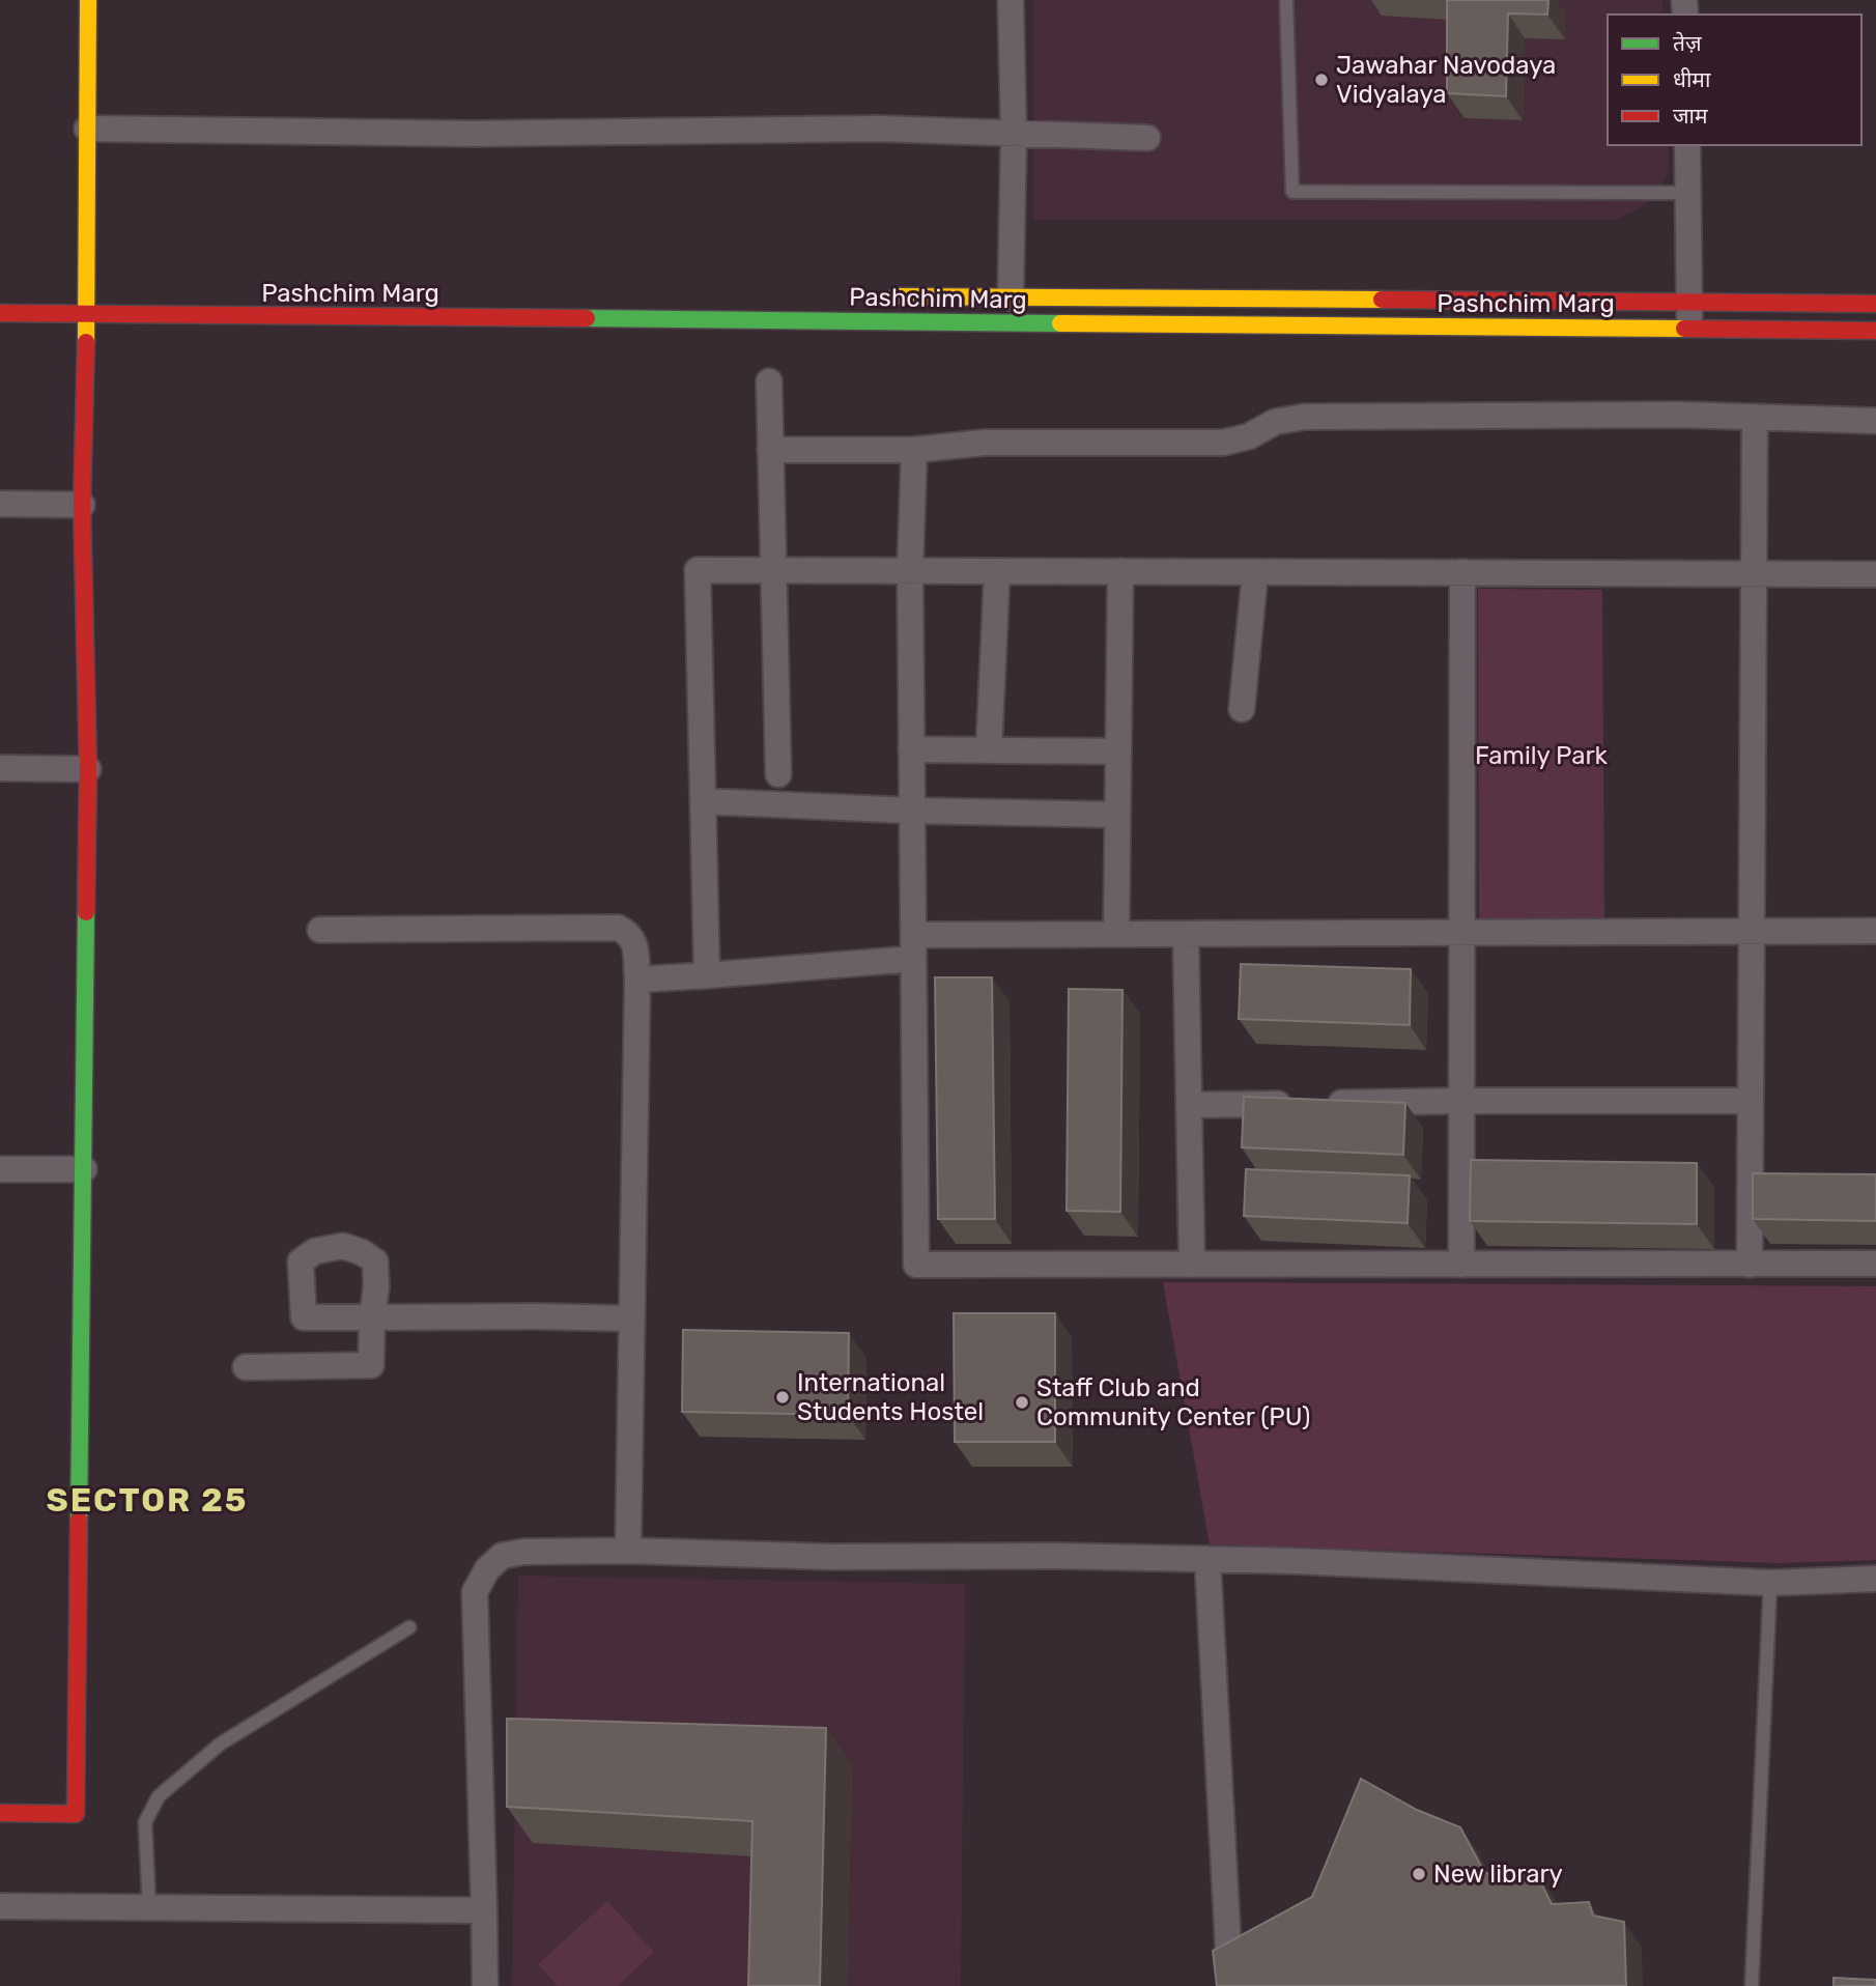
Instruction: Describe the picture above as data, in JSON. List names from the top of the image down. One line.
{"streets":{"main road":["Pashchim Marg"]},"districts":["SECTOR 25"],"parks":["Family Park"],"places":["Jawahar Navodaya Vidyalaya","International Students Hostel","Staff Club and Community Center (PU)","New library"],"legend":["तेज़","धीमा","जाम"]}
